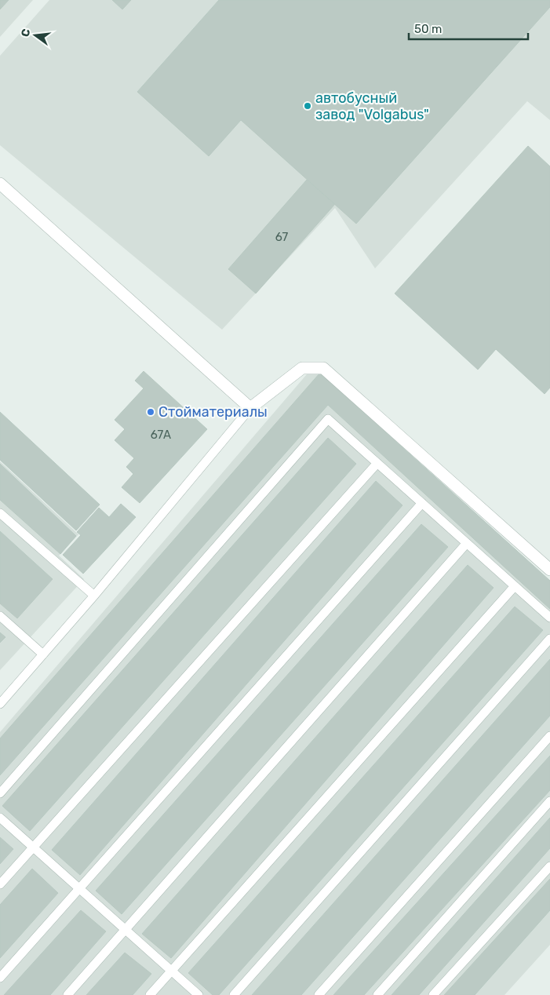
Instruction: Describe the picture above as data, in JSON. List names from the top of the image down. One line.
{"places":["автобусный завод \"Volgabus\"","Стойматериалы"],"house_numbers":["67","67А"],"scale_bar":"50 m","north":"left"}
